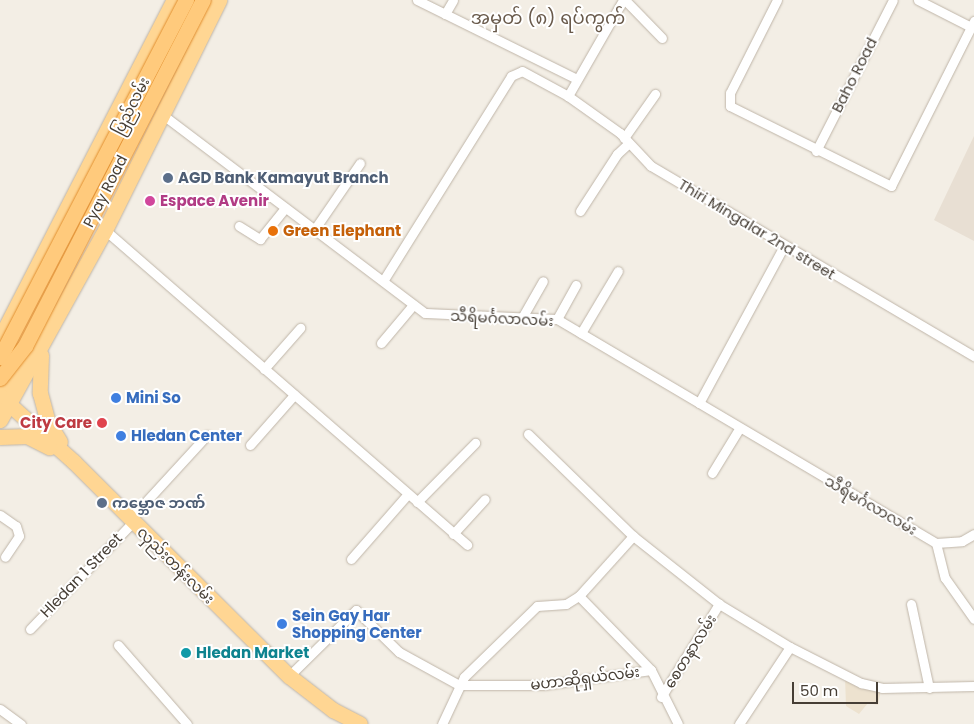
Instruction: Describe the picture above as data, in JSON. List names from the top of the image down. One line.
{"streets":{"highway":["ပြည်လမ်း","Pyay Road"],"main road":["လှည်းတန်းလမ်း"],"street":["Baho Road","Thiri Mingalar 2nd street","သီရိမင်္ဂလာလမ်း","Hledan 1 Street","စေတနာလမ်း","မဟာဆိုရှယ်လမ်း"]},"crossings":[["ပြည်လမ်း","Pyay Road"],["Thiri Mingalar 2nd street","သီရိမင်္ဂလာလမ်း"],["လှည်းတန်းလမ်း","Hledan 1 Street"]],"districts":["အမှတ် (၈) ရပ်ကွက်"],"places":["AGD Bank Kamayut Branch","Espace Avenir","Green Elephant","Mini So","City Care","Hledan Center","ကမ္ဘောဇ ဘဏ်","Sein Gay Har Shopping Center","Hledan Market"],"scale_bar":"50 m"}
